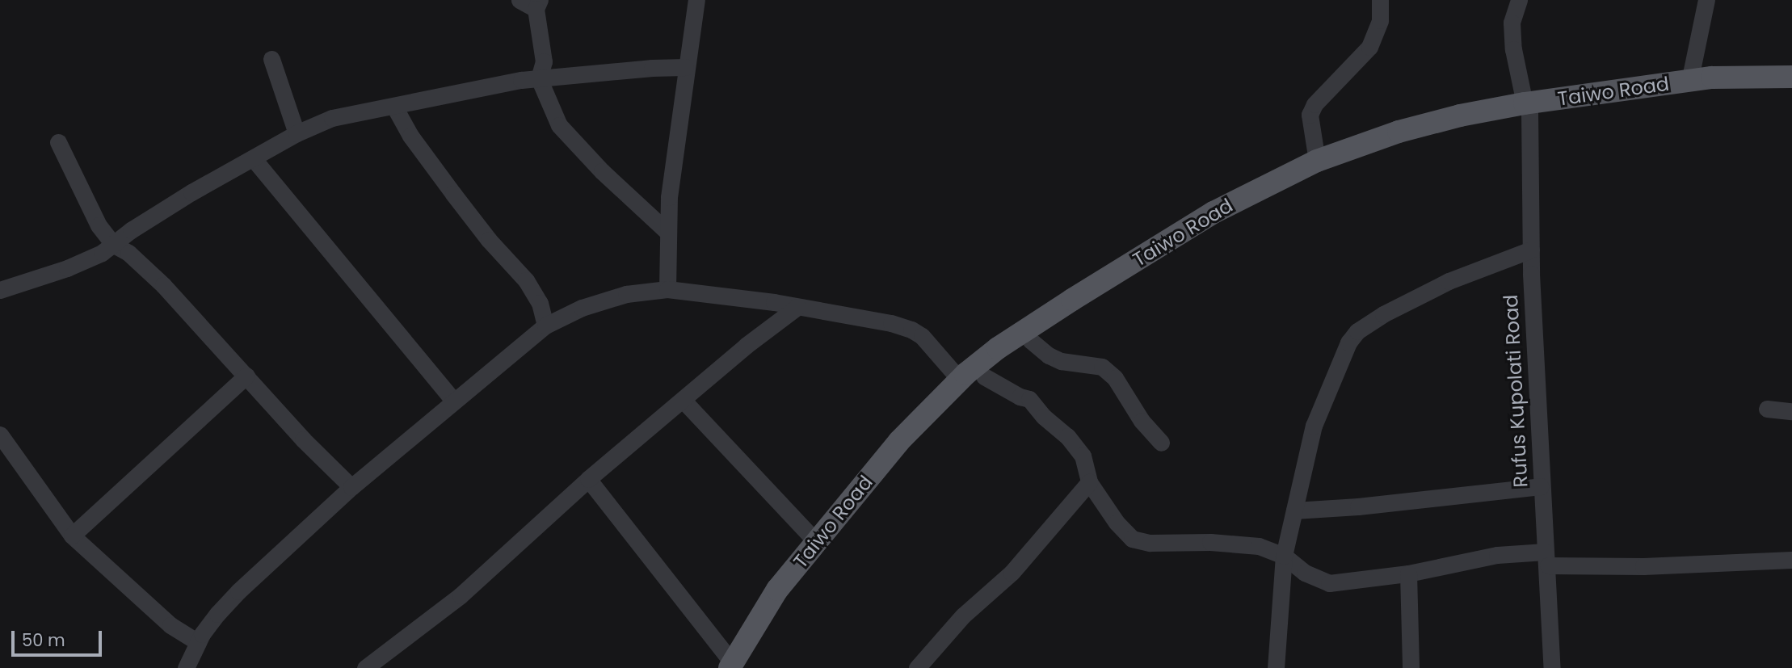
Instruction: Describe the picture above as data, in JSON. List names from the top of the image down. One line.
{"streets":{"main road":["Taiwo Road"],"street":["Rufus Kupolati Road"]},"crossings":[["Taiwo Road","Rufus Kupolati Road"]],"scale_bar":"50 m"}
